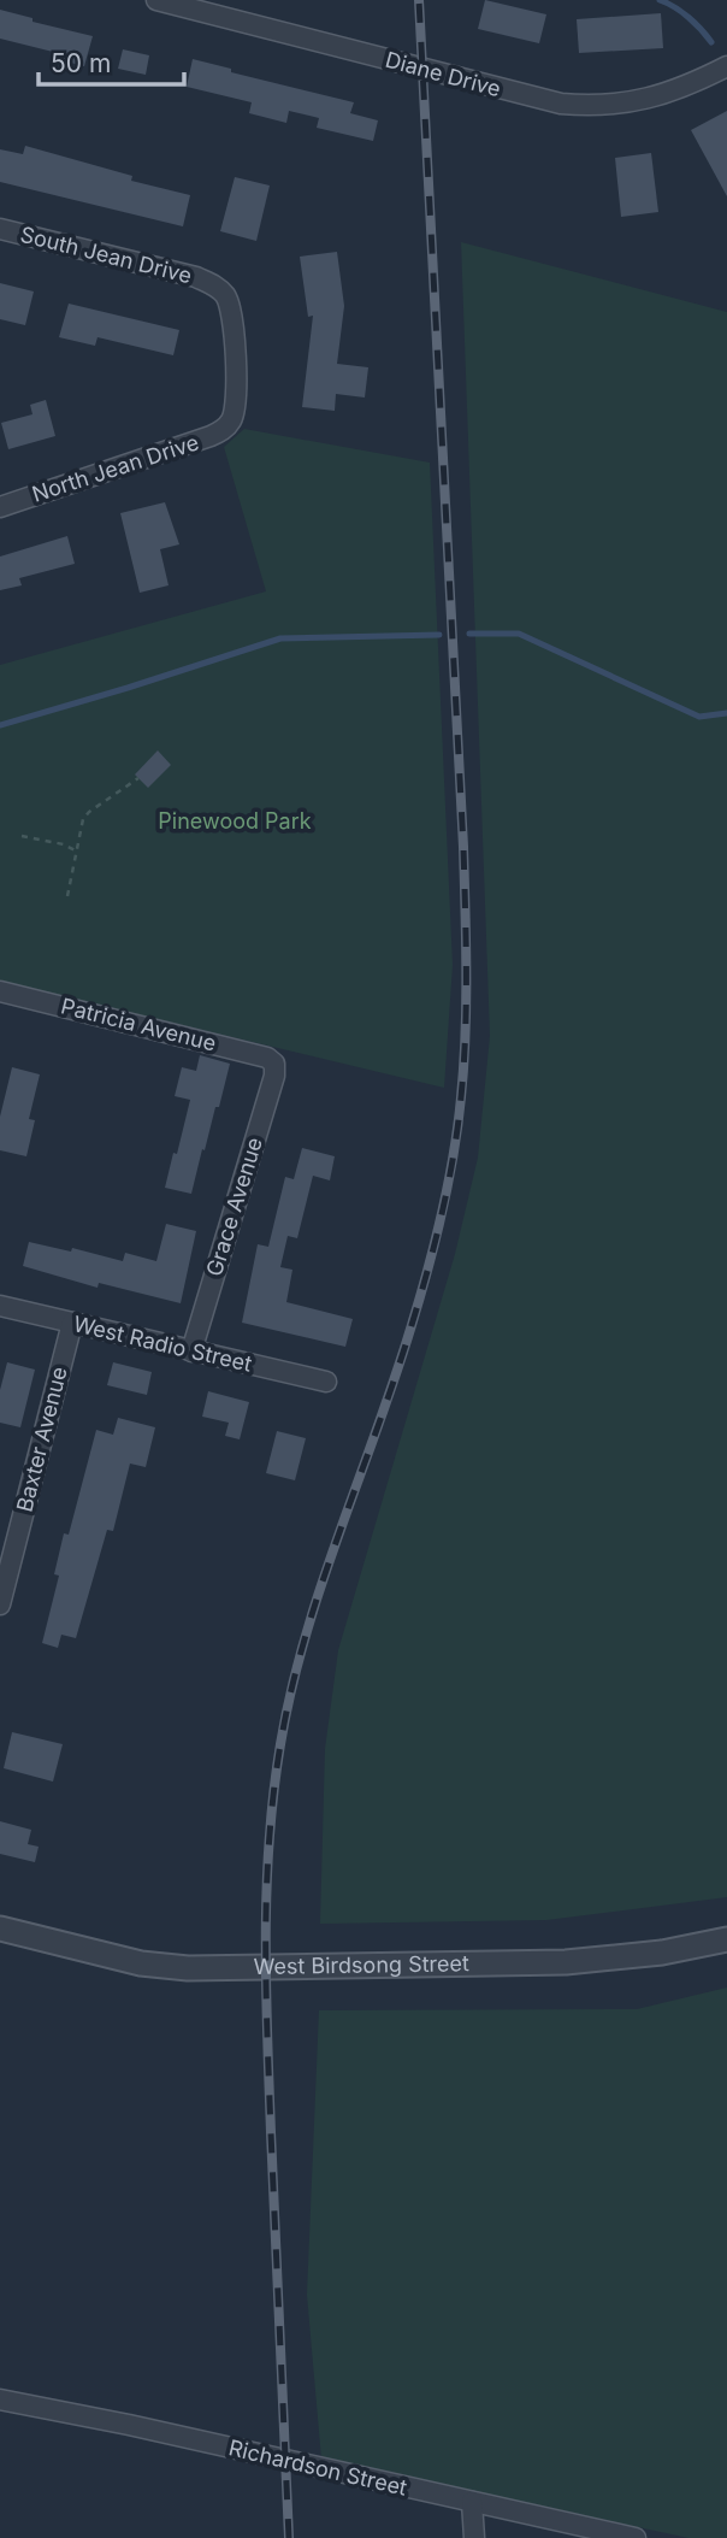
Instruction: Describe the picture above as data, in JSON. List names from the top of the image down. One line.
{"streets":{"street":["Diane Drive","South Jean Drive","North Jean Drive","Patricia Avenue","Grace Avenue","West Radio Street","Baxter Avenue","West Birdsong Street","Richardson Street"]},"crossings":[["South Jean Drive","North Jean Drive"],["Patricia Avenue","Grace Avenue"],["Grace Avenue","West Radio Street"],["West Radio Street","Baxter Avenue"]],"parks":["Pinewood Park"],"scale_bar":"50 m"}
